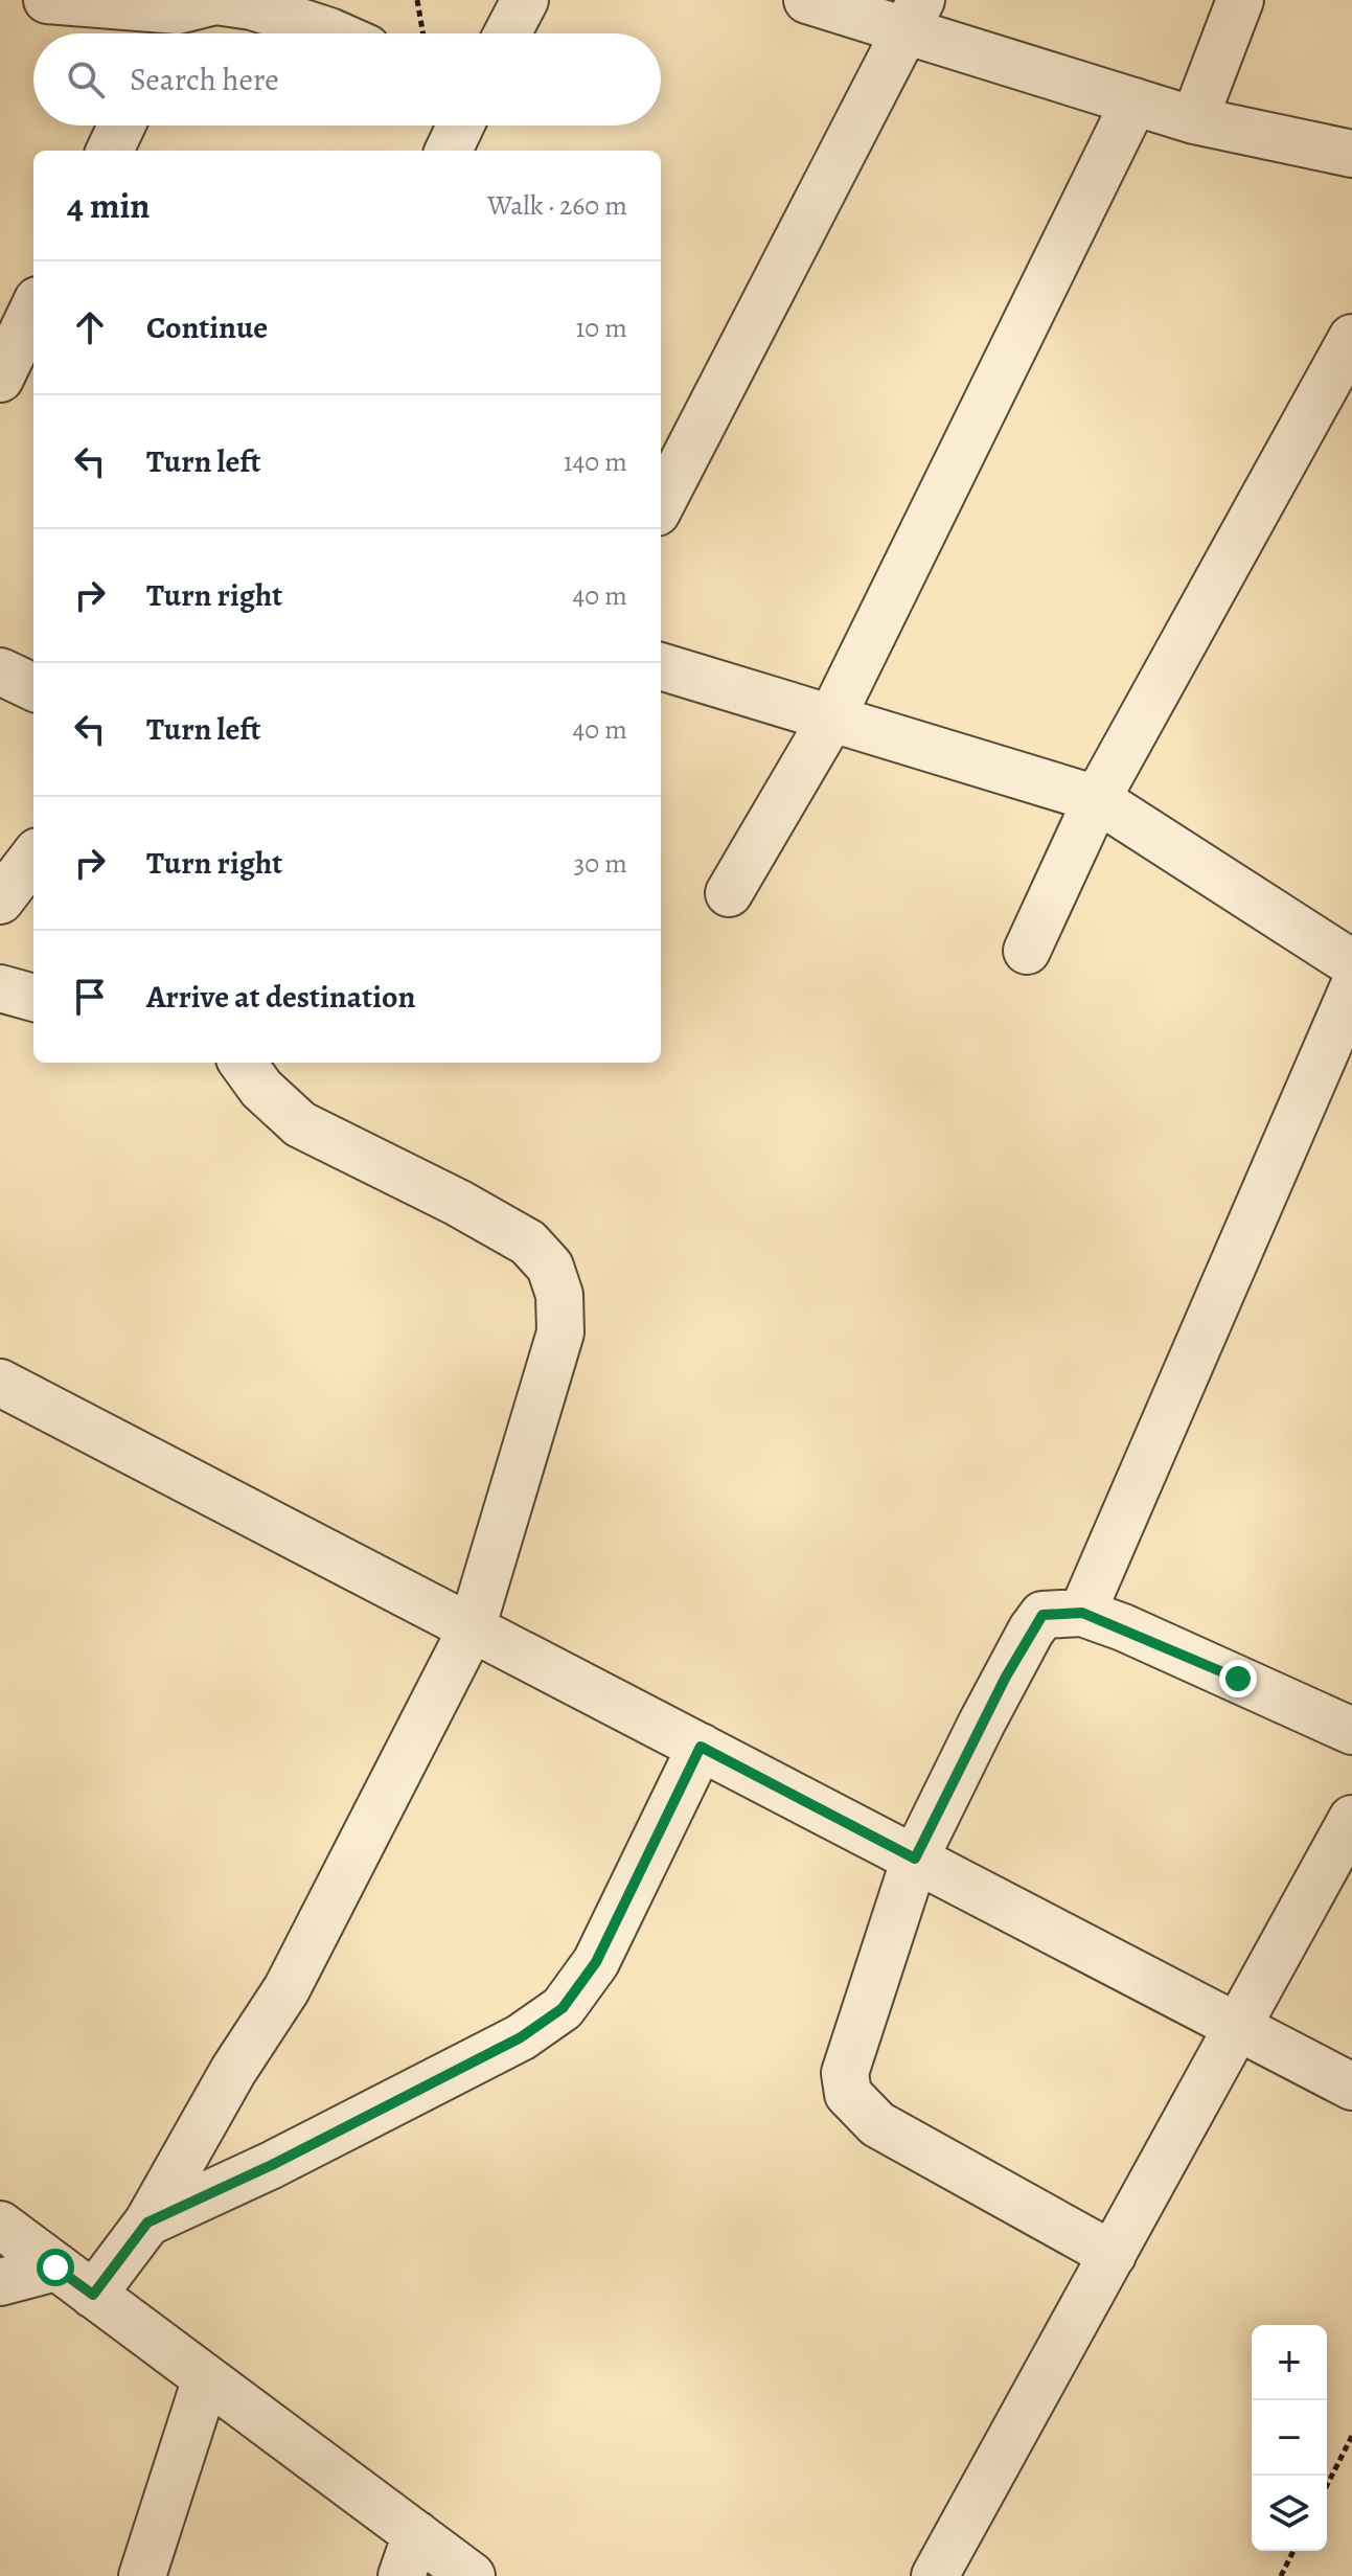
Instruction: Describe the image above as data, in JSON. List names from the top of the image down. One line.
{"page":{"search":"Search here","heading":["4 min","Walk · 260 m"],"list":[["Continue","10 m"],["Turn left","140 m"],["Turn right","40 m"],["Turn left","40 m"],["Turn right","30 m"],"Arrive at destination"],"map_buttons":["+","−"]}}
